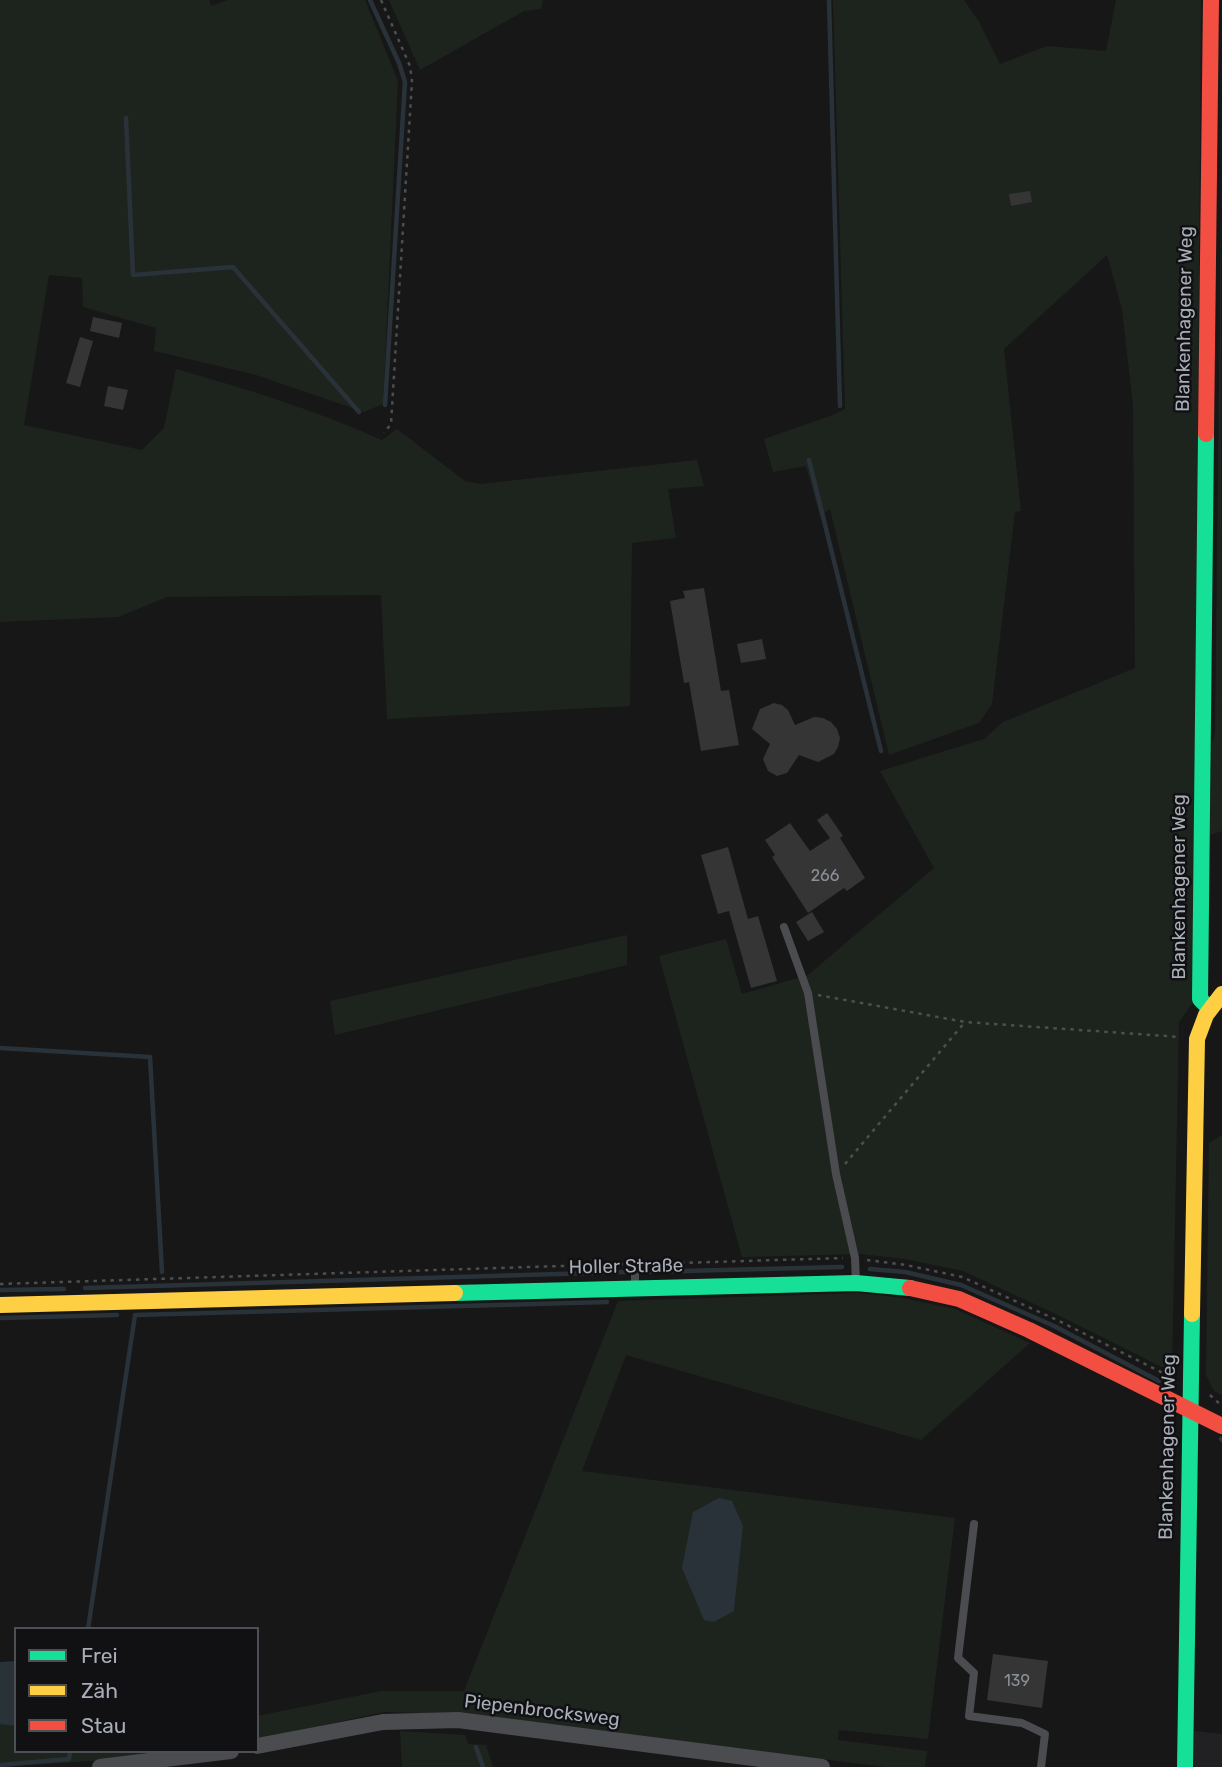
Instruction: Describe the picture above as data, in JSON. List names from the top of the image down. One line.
{"streets":{"street":["Blankenhagener Weg","Holler Straße","Piepenbrocksweg"]},"crossings":[["Blankenhagener Weg","Holler Straße"]],"house_numbers":["266","139"],"legend":["Frei","Zäh","Stau"]}
